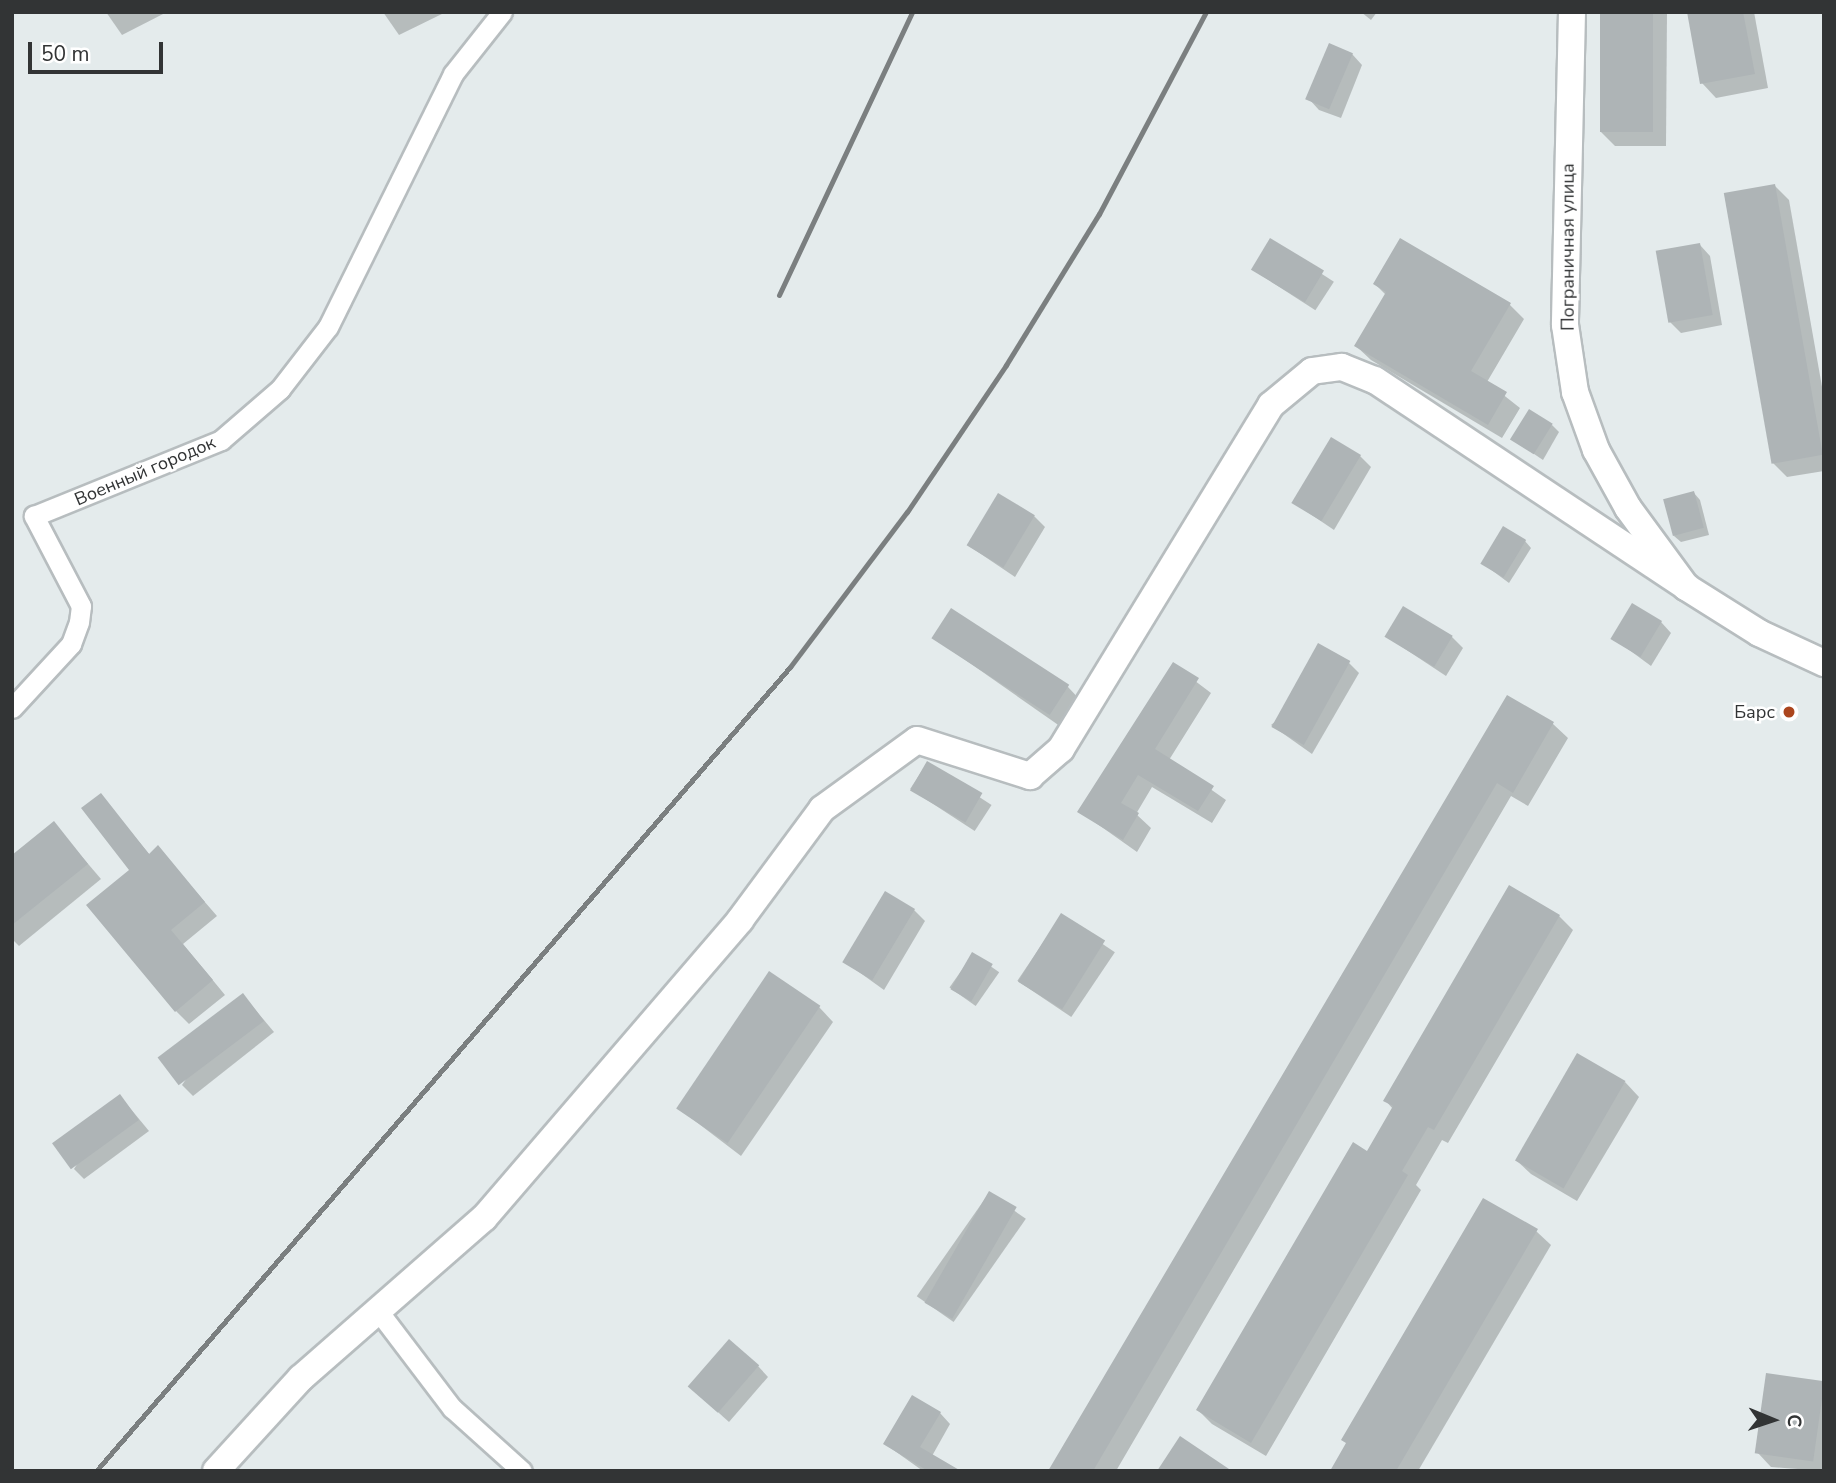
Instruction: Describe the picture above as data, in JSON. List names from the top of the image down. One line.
{"streets":{"street":["Пограничная улица","Военный городок"]},"places":["Барс"],"scale_bar":"50 m","north":"right"}
